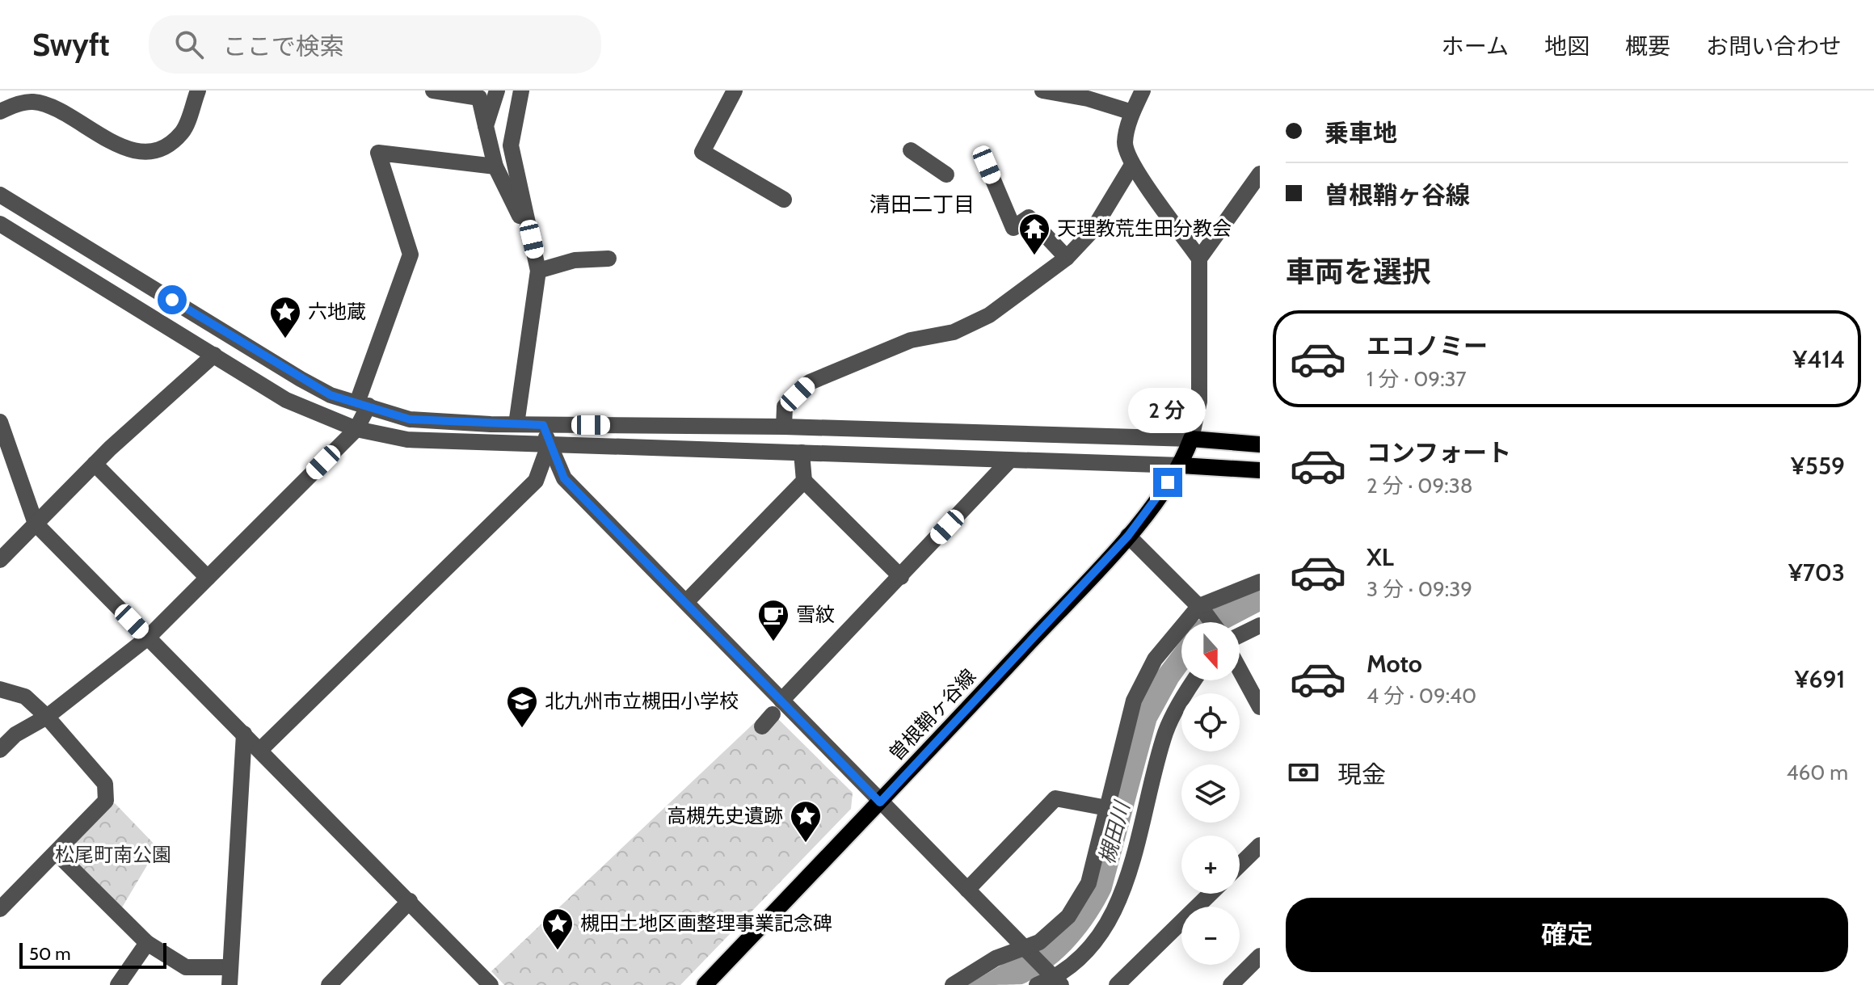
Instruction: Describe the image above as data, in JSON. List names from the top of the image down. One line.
{"streets":{"main road":["曽根鞘ヶ谷線"]},"districts":["清田二丁目"],"water":["槻田川"],"parks":["松尾町南公園"],"places":{"temple":["天理教荒生田分教会"],"place":["六地蔵","高槻先史遺跡","槻田土地区画整理事業記念碑"],"cafe":["雪紋"],"school or university":["北九州市立槻田小学校"]},"scale_bar":"50 m","north":"bottom","page":{"header":"Swyft","search":"ここで検索","nav":["ホーム","地図","概要","お問い合わせ"],"banner":["乗車地","曽根鞘ヶ谷線"],"heading":"車両を選択","list":[{"name":"エコノミー","note":"1 分 · 09:37","value":"¥414"},{"name":"コンフォート","note":"2 分 · 09:38","value":"¥559"},{"name":"XL","note":"3 分 · 09:39","value":"¥703"},{"name":"Moto","note":"4 分 · 09:40","value":"¥691"}],"bubble":"2 分","map_buttons":["+","−"],"pay":["現金","460 m"],"buttons":"確定","scale":"50 m"}}
